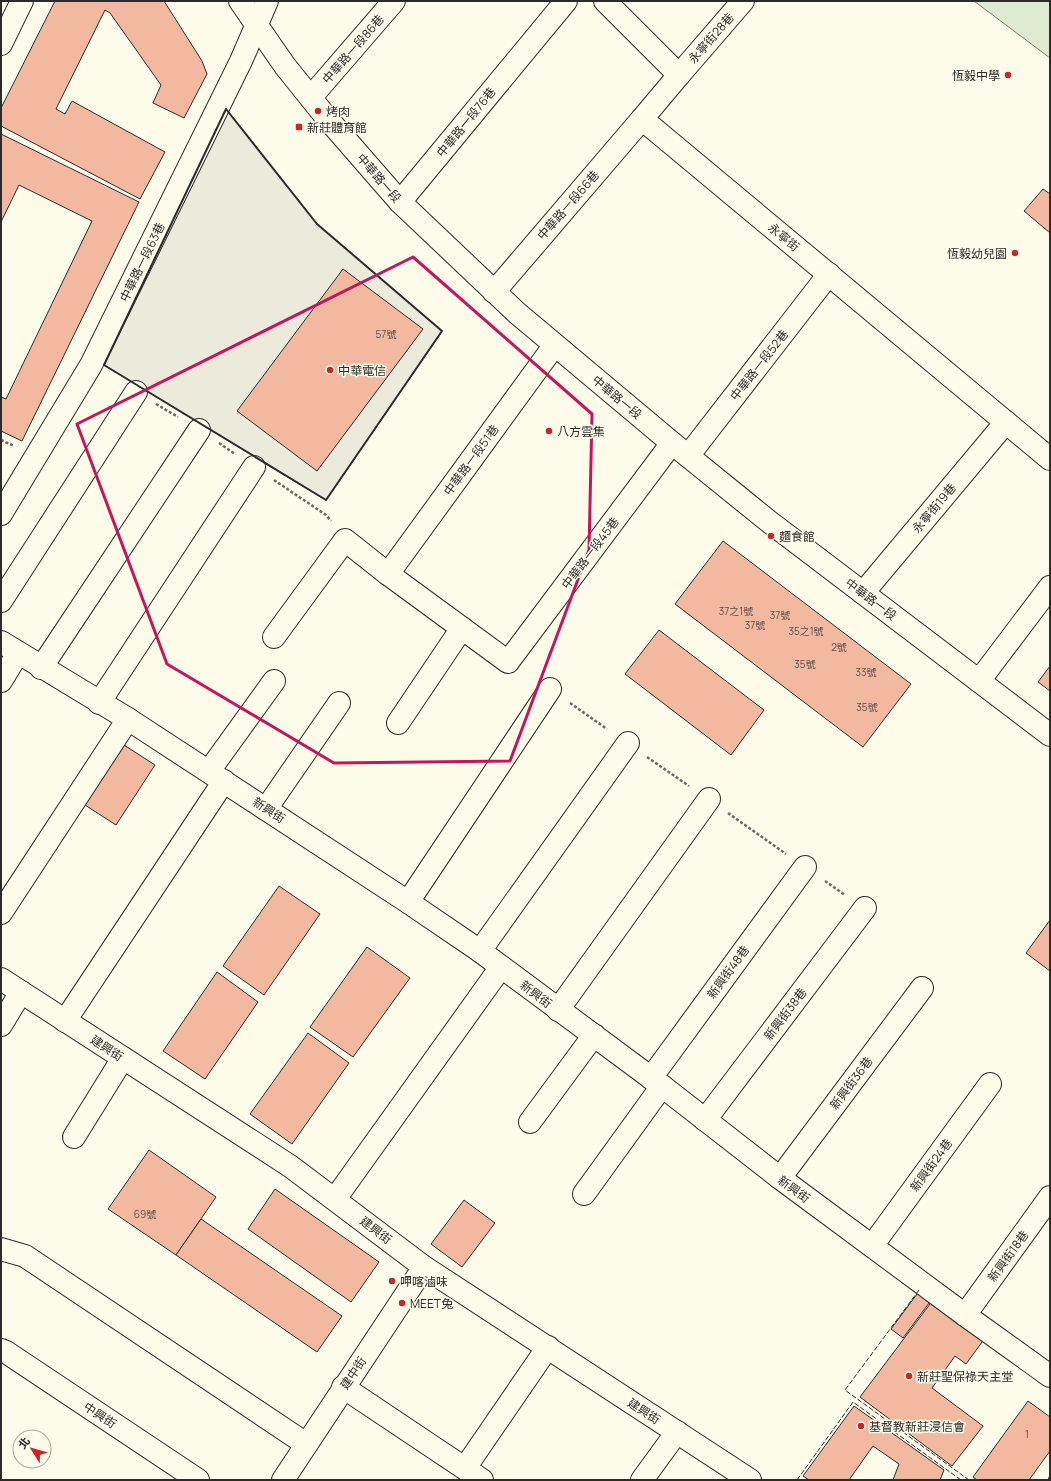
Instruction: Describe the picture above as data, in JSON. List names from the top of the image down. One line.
{"streets":{"street":["永寧街28巷","中華路一段86巷","中華路一段76巷","中華路一段","中華路一段66巷","永寧街","中華路一段63巷","中華路一段52巷","中華路一段51巷","永寧街19巷","中華路一段45巷","新興街","新興街48巷","新興街38巷","建興街","新興街36巷","新興街24巷","新興街18巷","建中街","中興街"]},"crossings":[["中華路一段86巷","中華路一段"],["中華路一段76巷","中華路一段"],["中華路一段","中華路一段66巷"],["中華路一段","中華路一段63巷"],["中華路一段","中華路一段52巷"],["中華路一段","中華路一段51巷"],["中華路一段","永寧街19巷"],["中華路一段","中華路一段45巷"],["中華路一段66巷","永寧街"],["永寧街","中華路一段52巷"],["永寧街","永寧街19巷"],["中華路一段52巷","中華路一段45巷"],["新興街","新興街48巷"],["新興街","新興街38巷"],["新興街","新興街36巷"],["新興街","新興街24巷"],["新興街","新興街18巷"],["建興街","建中街"]],"places":{"other":["恆毅中學","烤肉","恆毅幼兒園","中華電信","八方雲集","麵食館","呷喀滷味","MEET兔","新莊聖保祿天主堂","基督教新莊浸信會"],"transit":["新莊體育館"]},"house_numbers":["57號","37之1號","37號","37號","35之1號","2號","35號","33號","35號","69號","1"],"north":"top left"}
